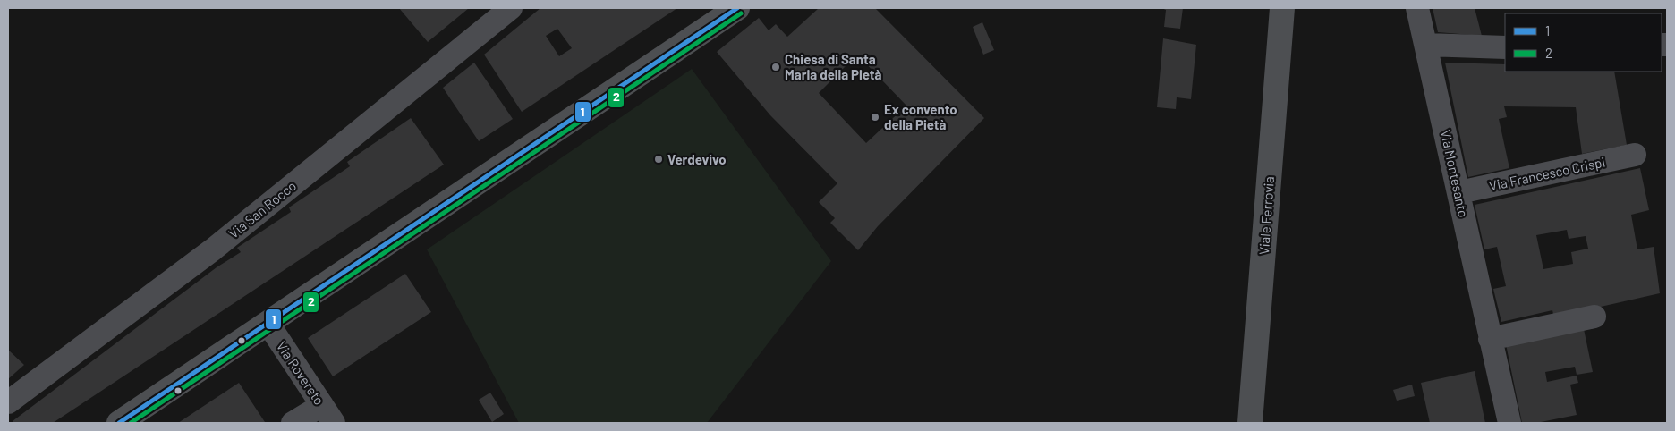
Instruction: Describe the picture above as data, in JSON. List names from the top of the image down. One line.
{"streets":{"main road":["Viale Ferrovia"],"street":["Via Montesanto","Via Francesco Crispi","Via San Rocco","Via Rovereto"]},"crossings":[["Via Montesanto","Via Francesco Crispi"]],"places":["Chiesa di Santa Maria della Pietà","Ex convento della Pietà","Verdevivo"],"lines":["transit line 1","transit line 2"],"legend":["1","2"]}
